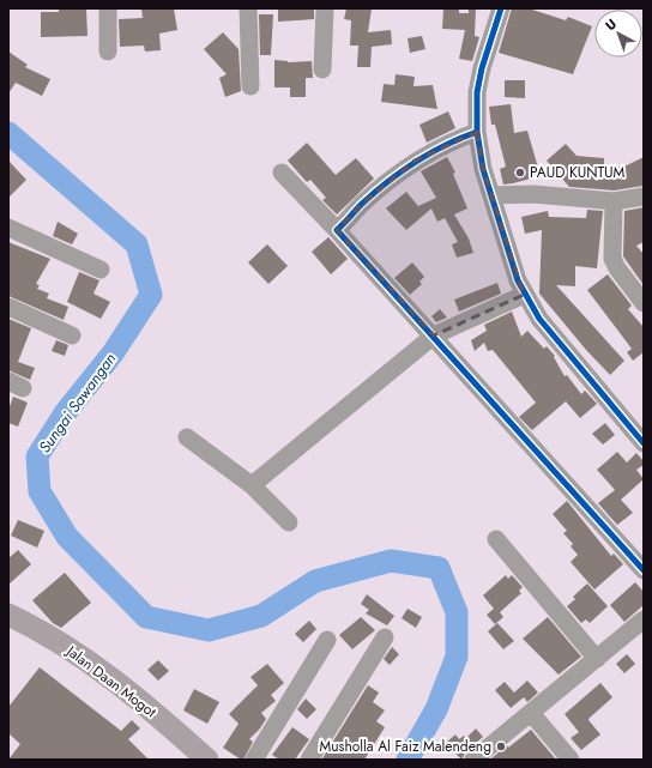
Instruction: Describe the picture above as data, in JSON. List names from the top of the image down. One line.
{"streets":{"main road":["Jalan Daan Mogot"]},"water":["Sungai Sawangan"],"places":["PAUD KUNTUM","Musholla Al Faiz Malendeng"],"north":"top left"}
